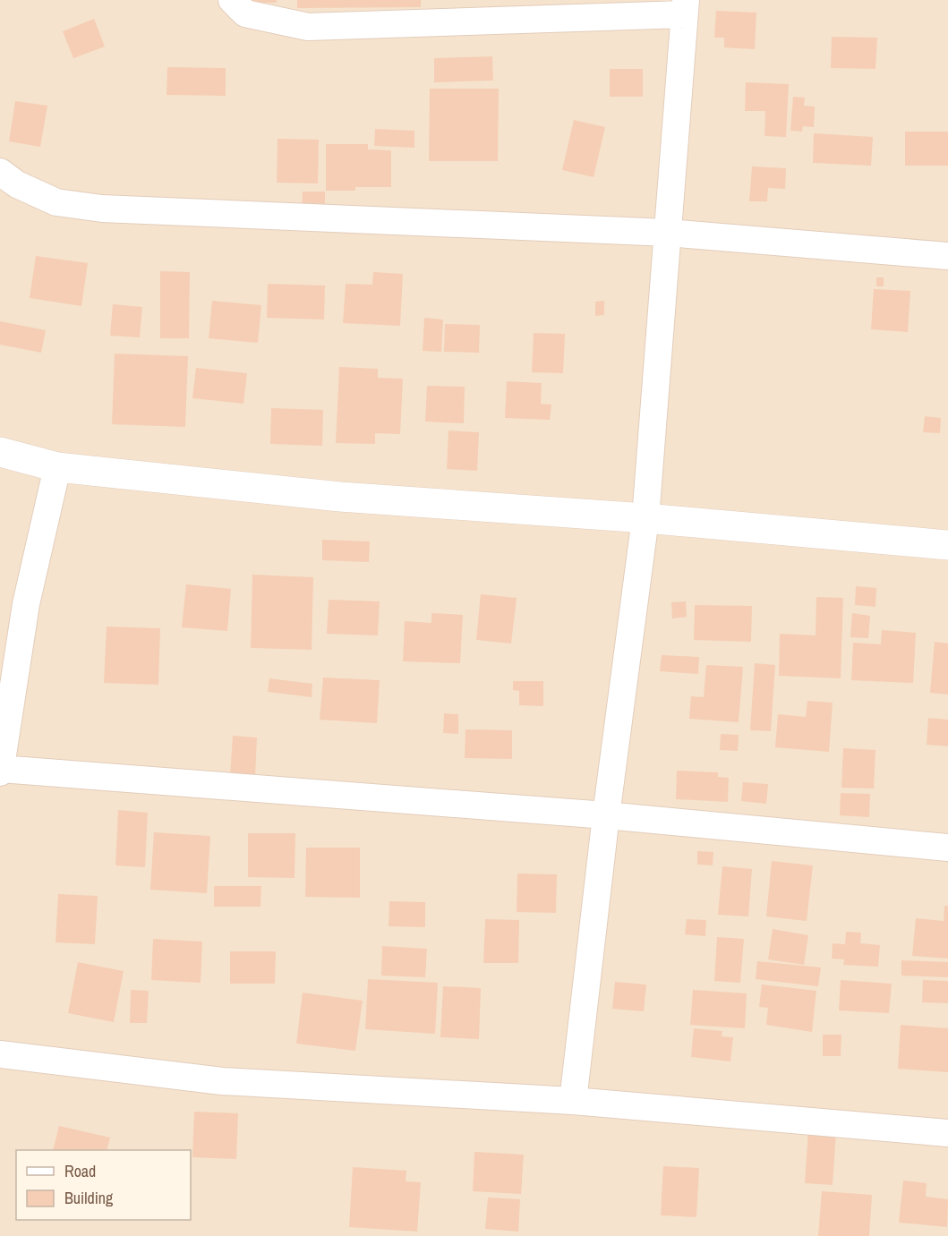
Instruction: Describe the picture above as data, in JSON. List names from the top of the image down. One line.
{"legend":["Road","Building"]}
